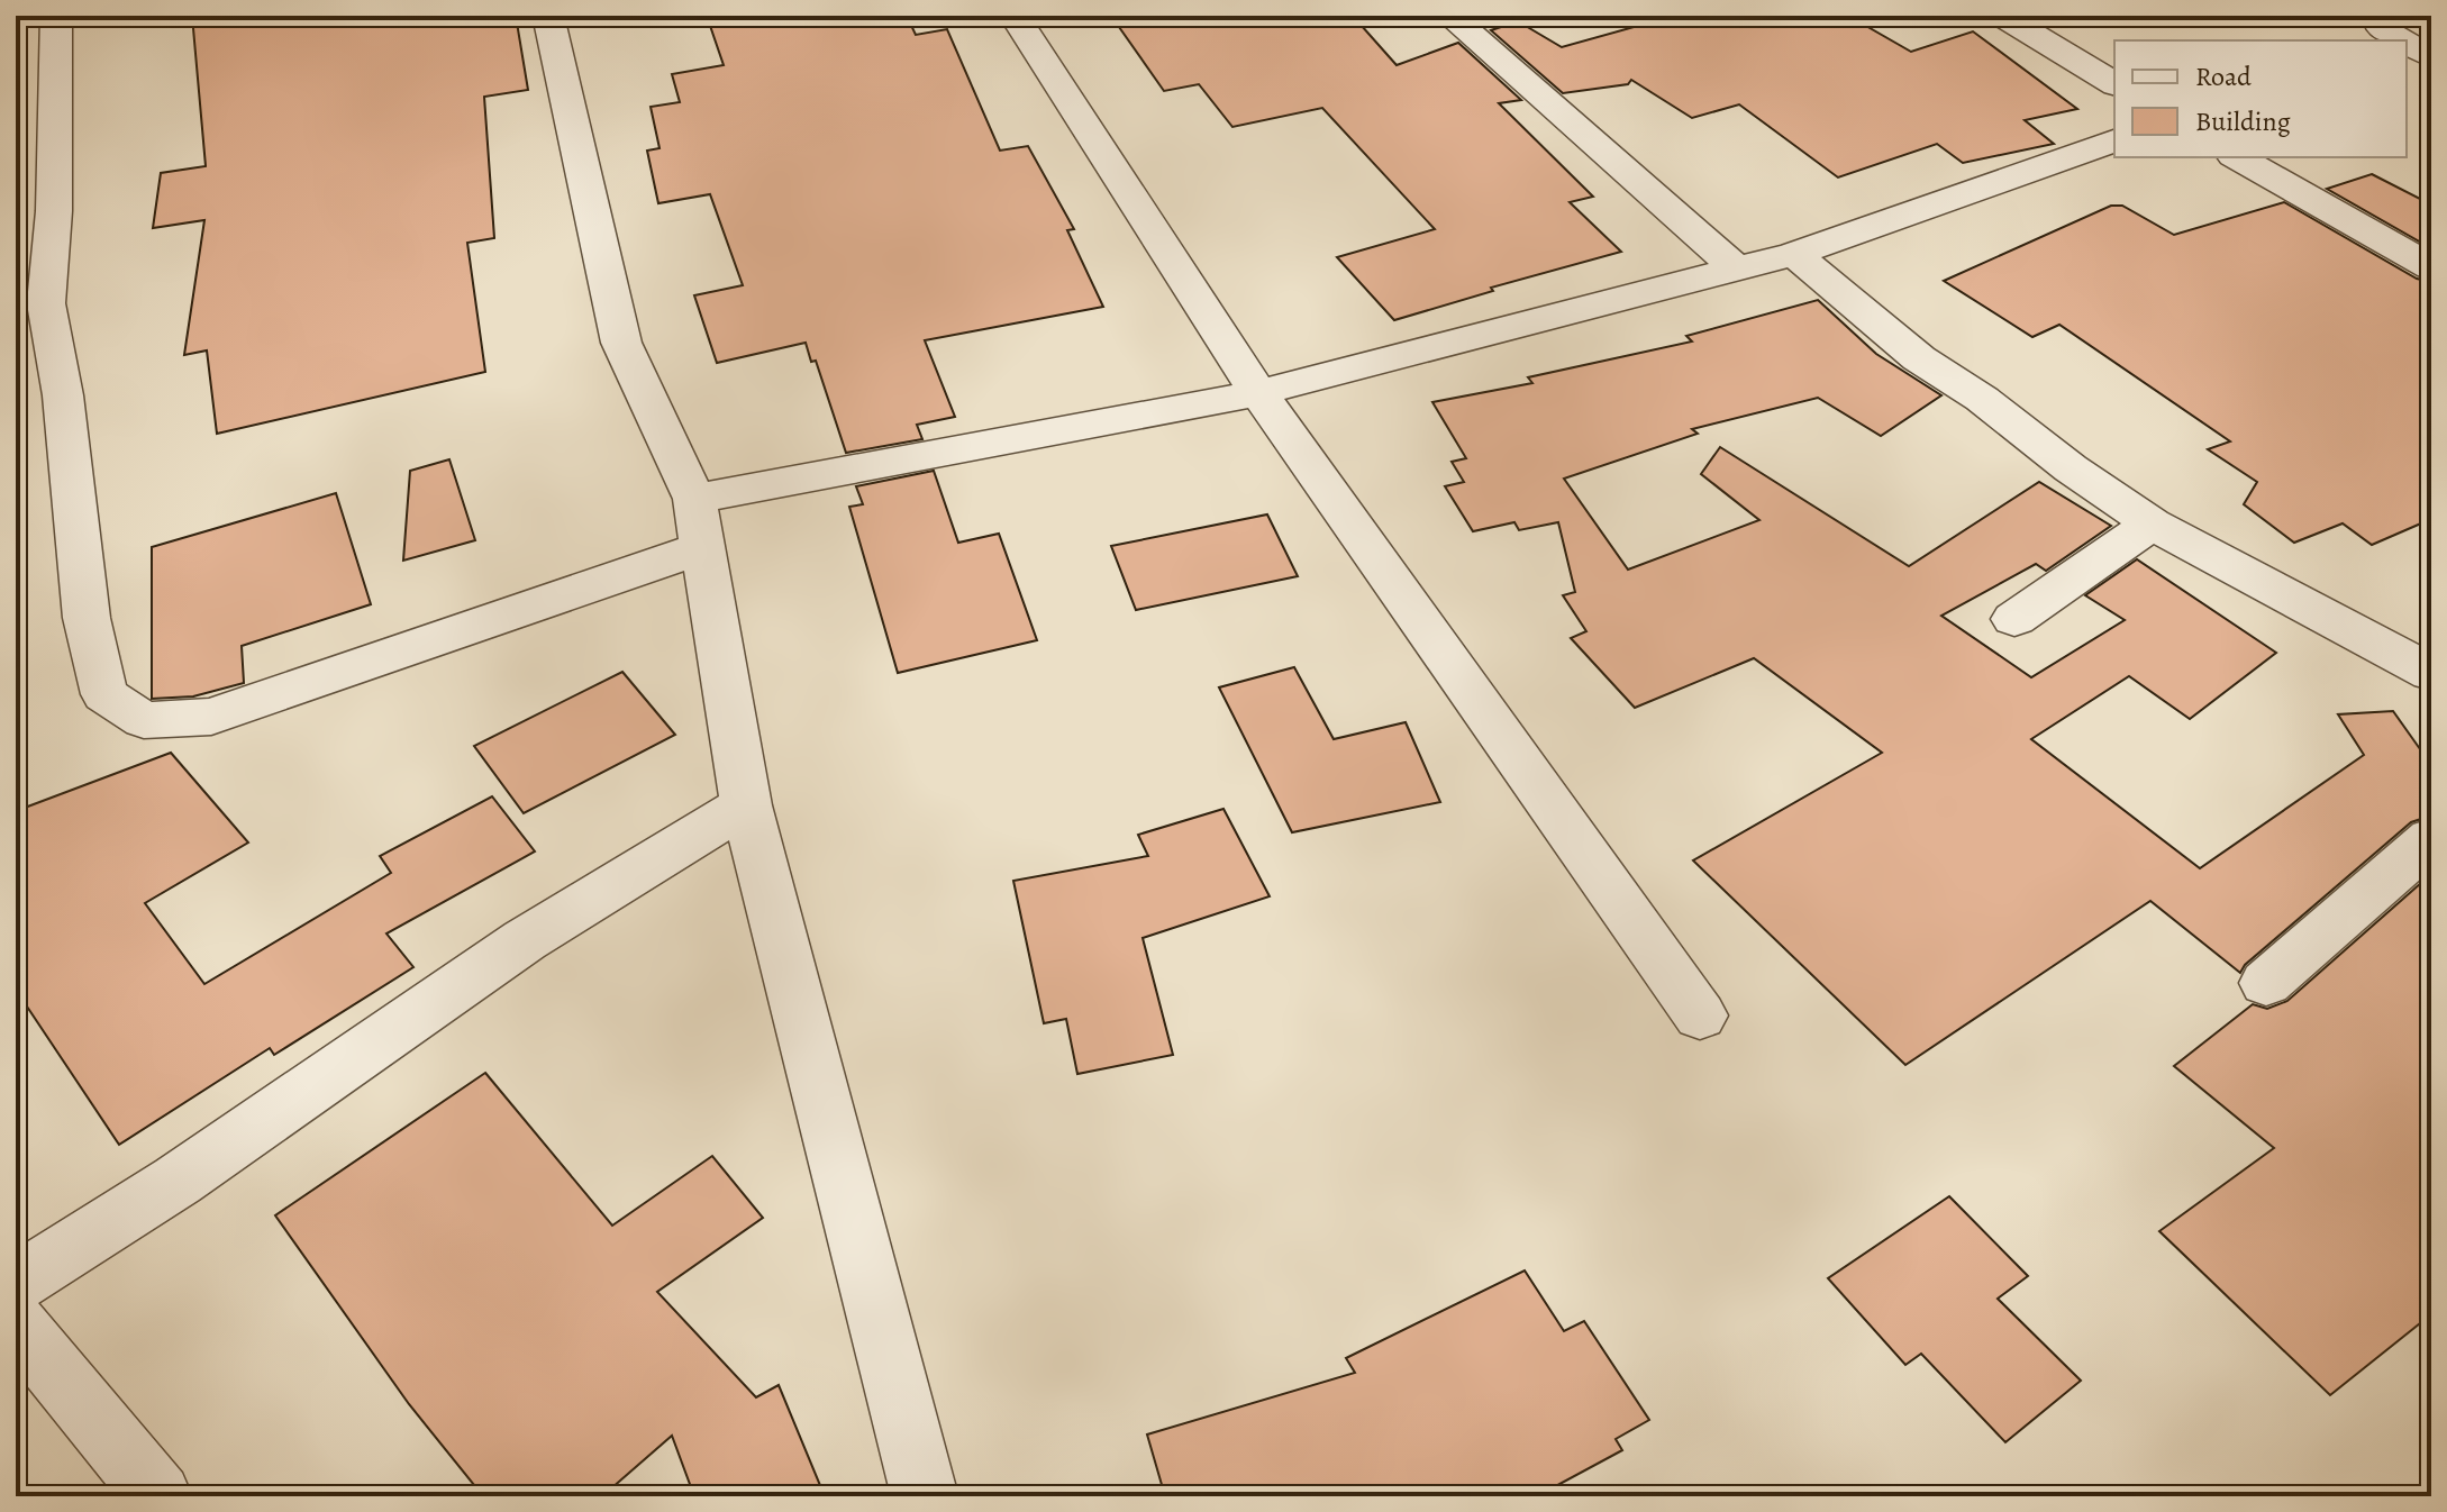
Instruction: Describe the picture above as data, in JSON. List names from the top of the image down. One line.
{"legend":["Road","Building"]}
